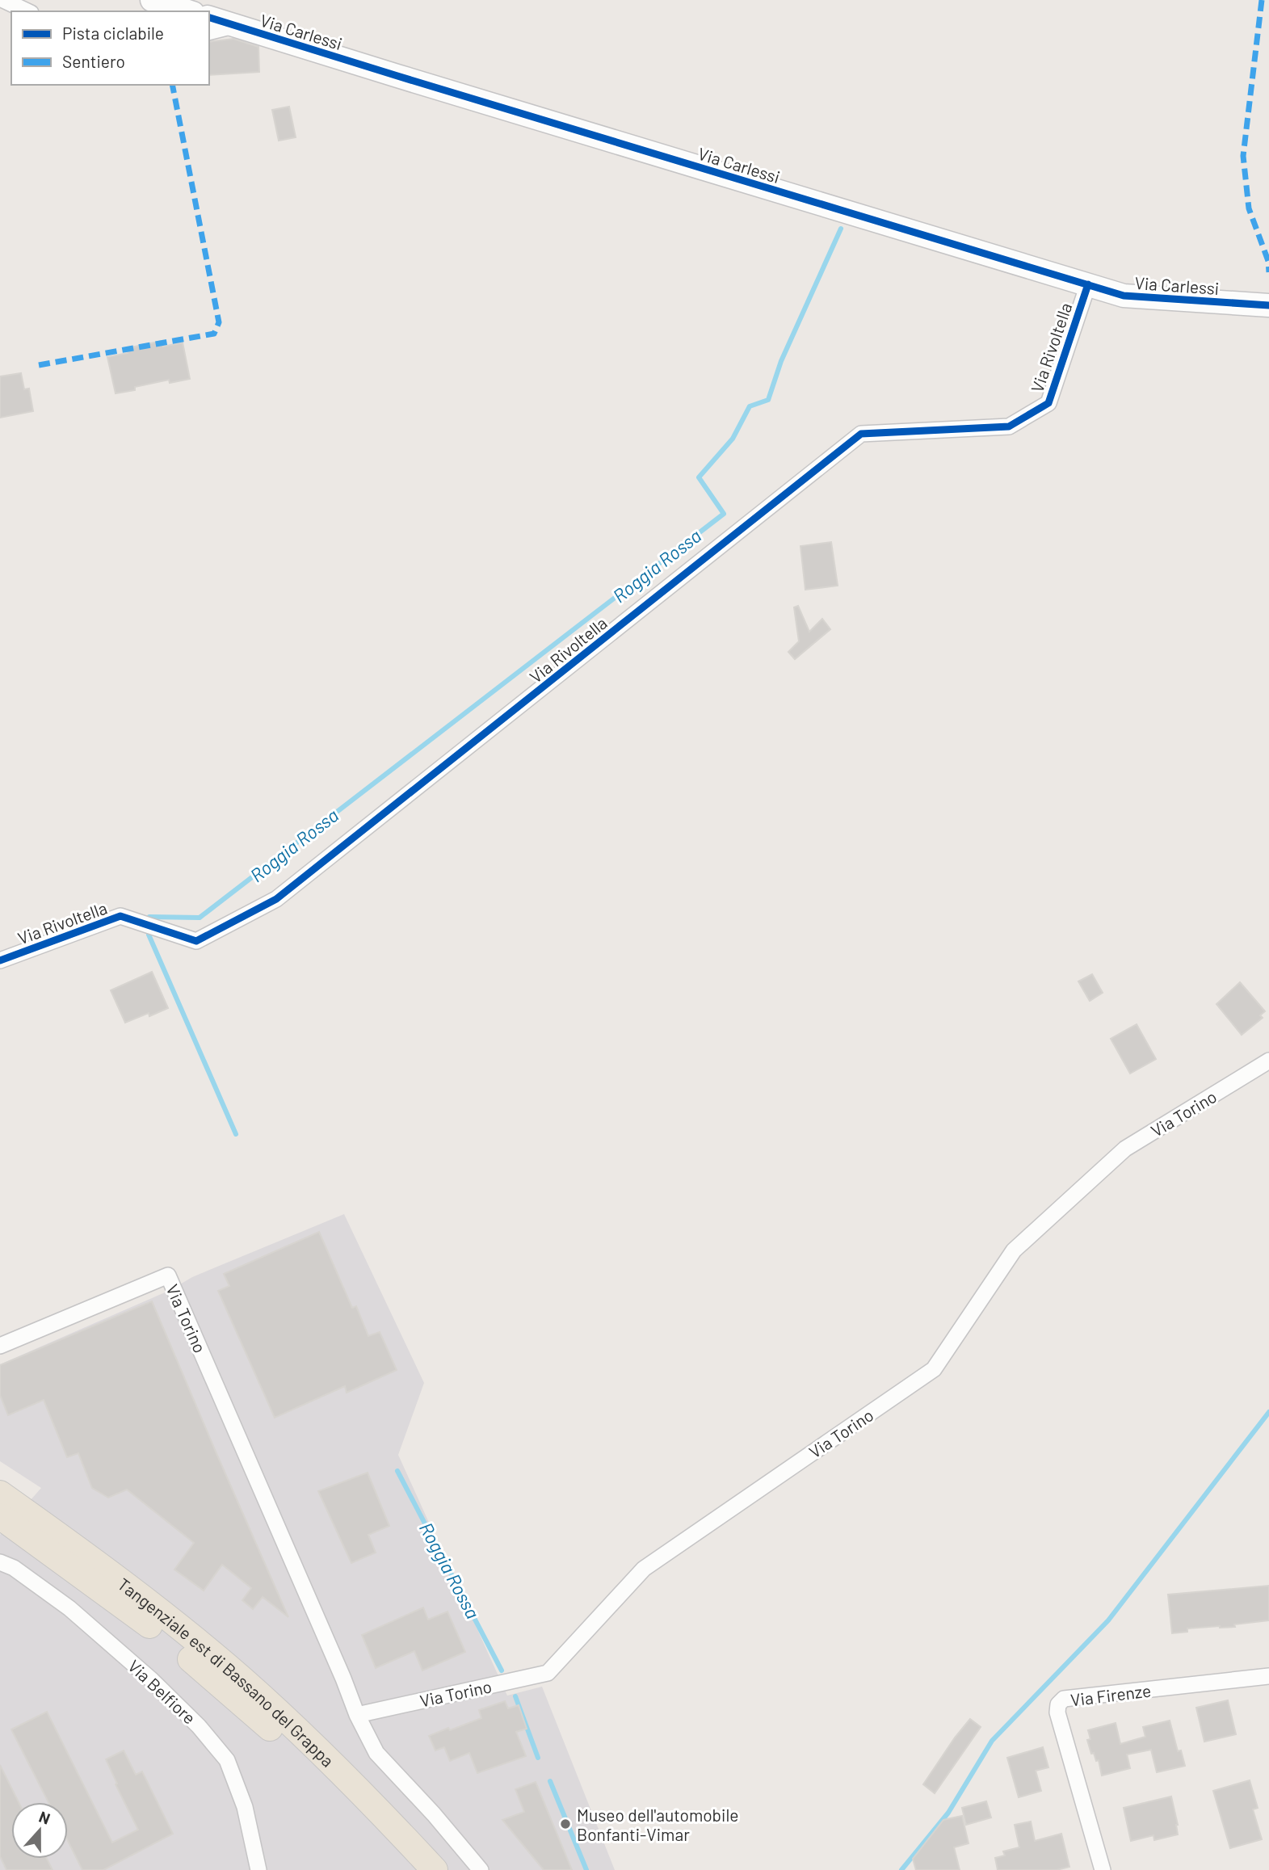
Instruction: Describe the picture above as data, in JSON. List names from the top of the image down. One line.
{"streets":{"highway":["Tangenziale est di Bassano del Grappa"],"main road":["Via Carlessi"],"street":["Via Rivoltella","Via Torino","Via Belfiore","Via Firenze"]},"crossings":[["Via Carlessi","Via Rivoltella"]],"water":["Roggia Rossa"],"places":["Museo dell'automobile Bonfanti-Vimar"],"legend":["Pista ciclabile","Sentiero"],"north":"top"}
